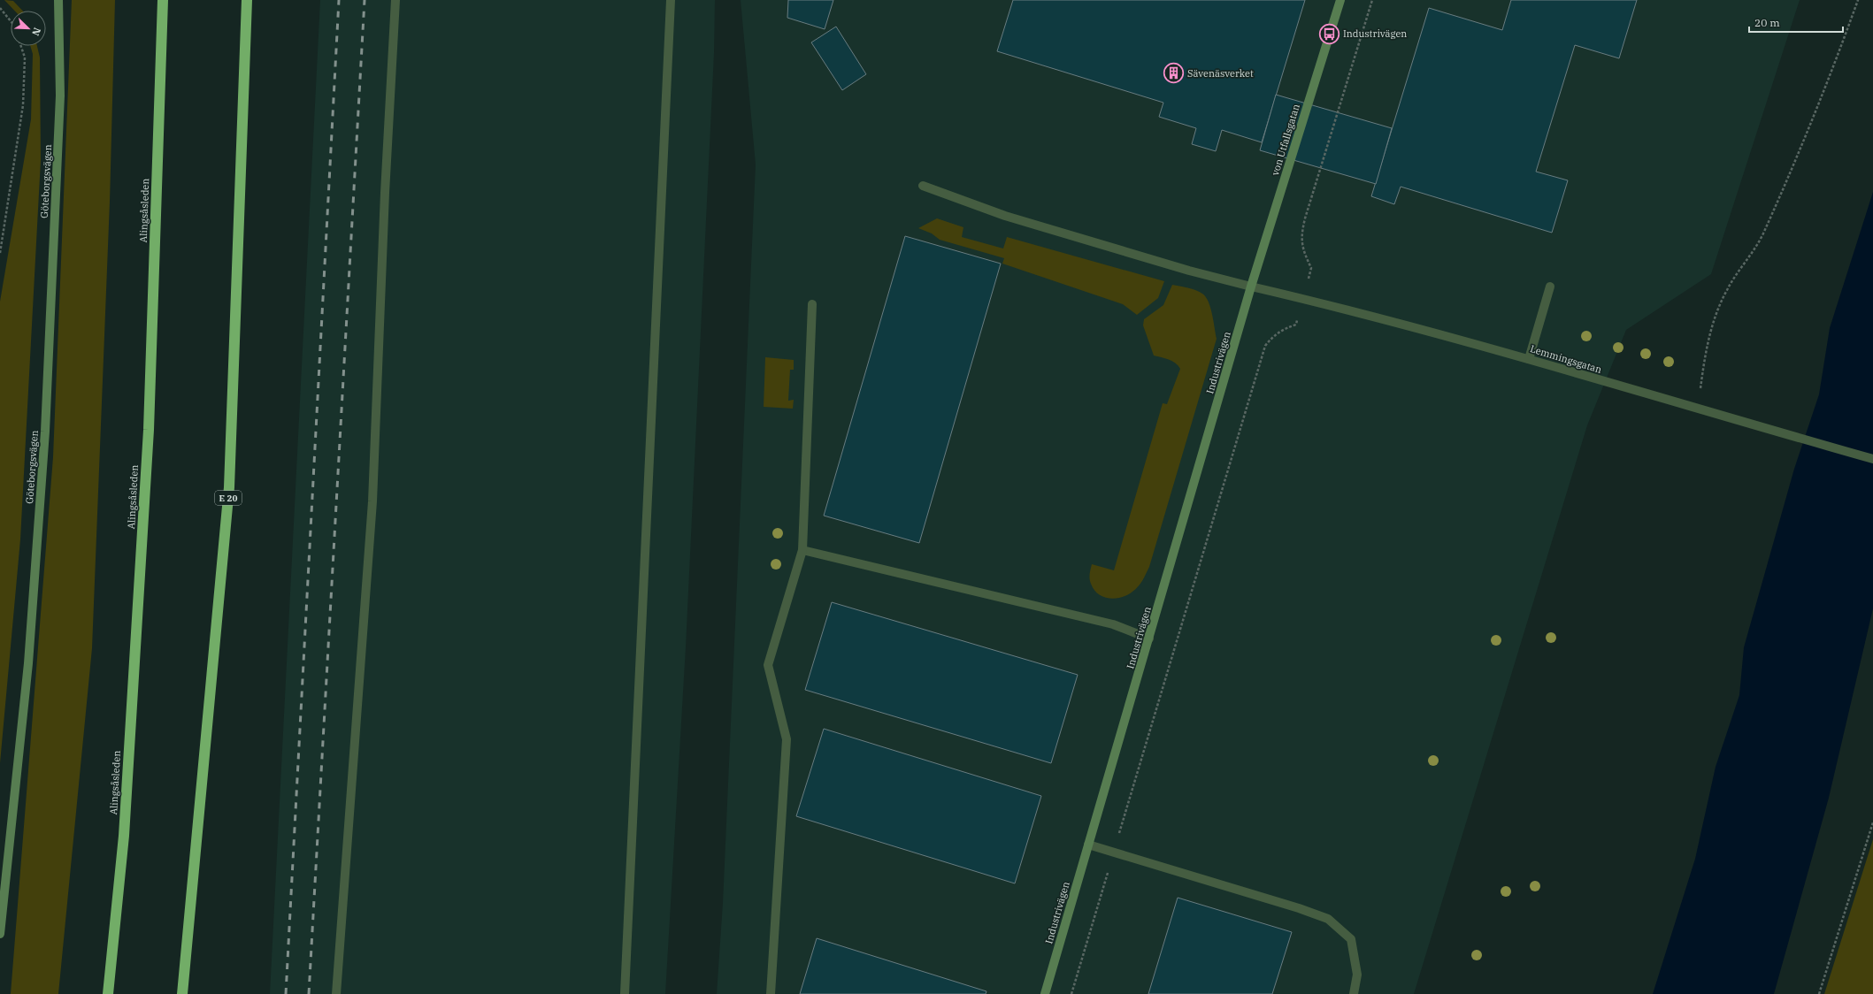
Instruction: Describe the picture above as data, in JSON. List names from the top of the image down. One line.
{"streets":{"highway":["Alingsåsleden","E 20"],"street":["von Utfallsgatan","Göteborgsvägen","Lemmingsgatan","Industrivägen"]},"crossings":[["von Utfallsgatan","Lemmingsgatan"],["von Utfallsgatan","Industrivägen"],["Lemmingsgatan","Industrivägen"]],"places":{"bus stop":["Industrivägen"],"building":["Sävenäsverket"]},"scale_bar":"20 m","north":"bottom right"}
